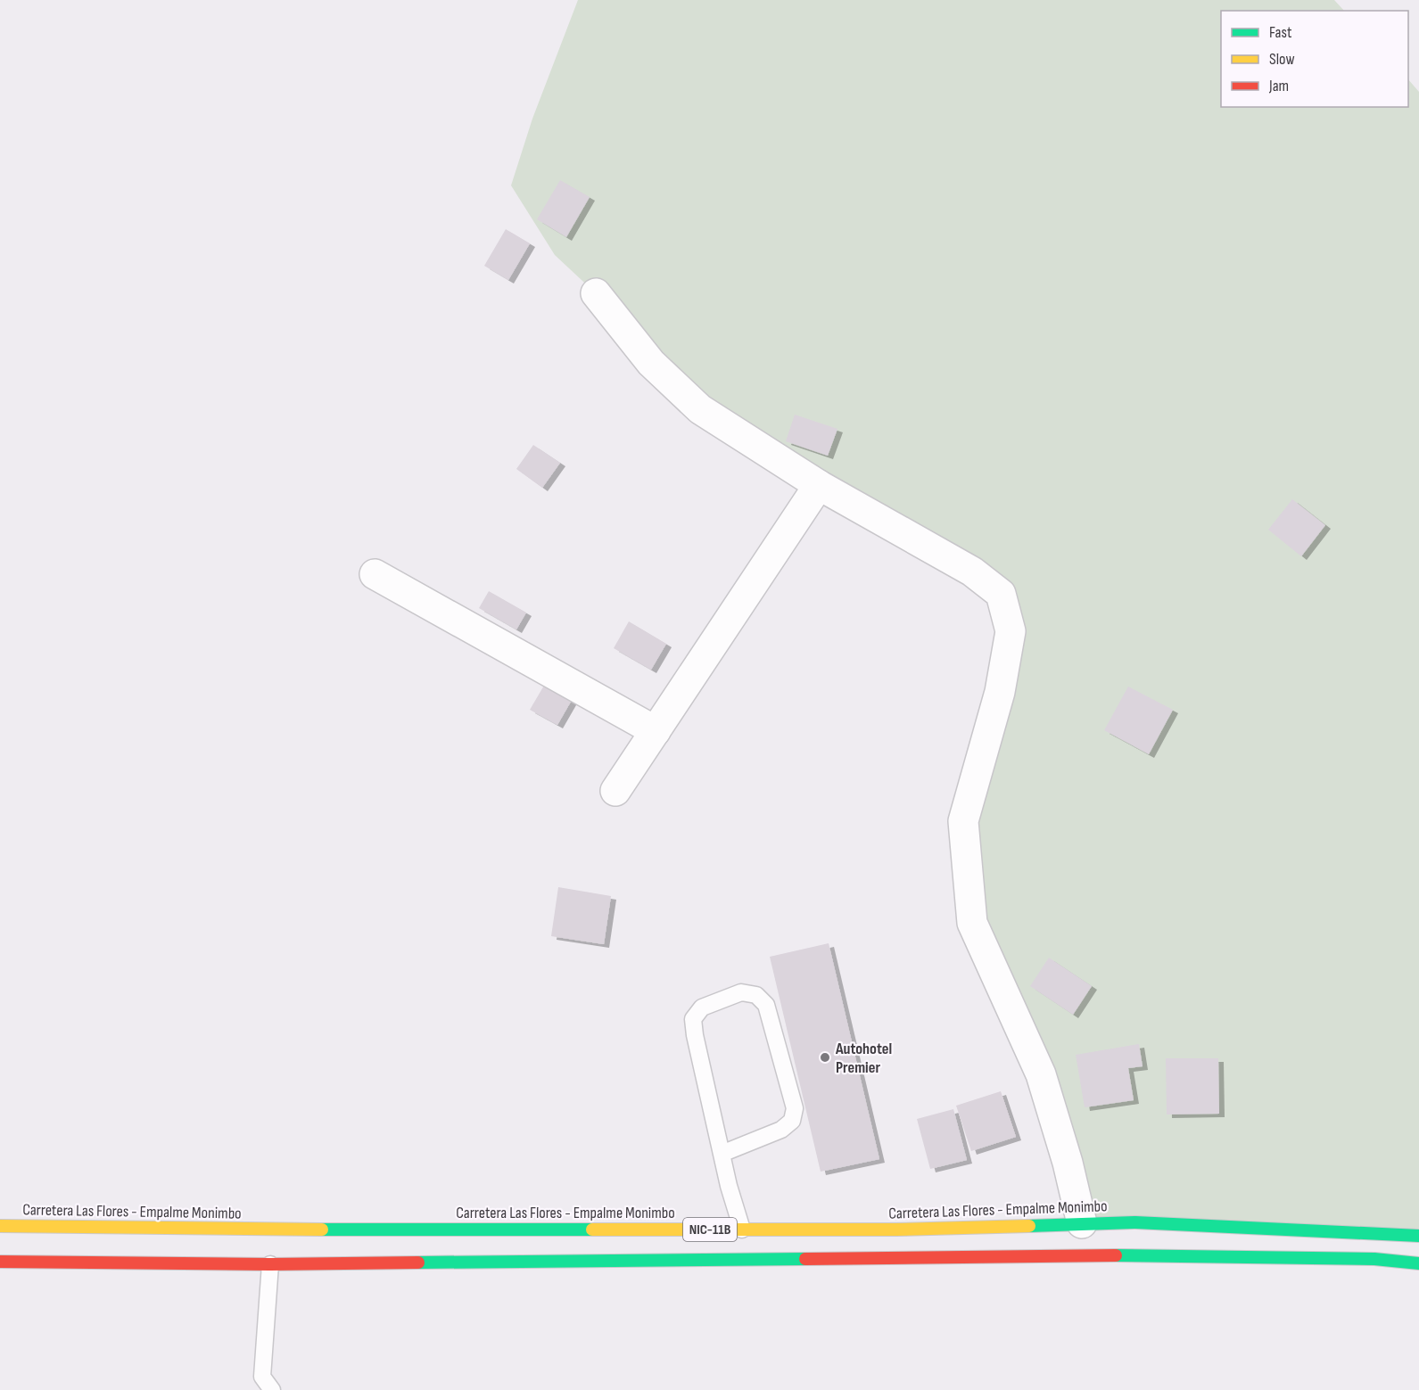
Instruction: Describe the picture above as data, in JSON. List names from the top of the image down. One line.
{"streets":{"highway":["Carretera Las Flores - Empalme Monimbo","NIC-11B"]},"places":["Autohotel Premier"],"legend":["Fast","Slow","Jam"]}
